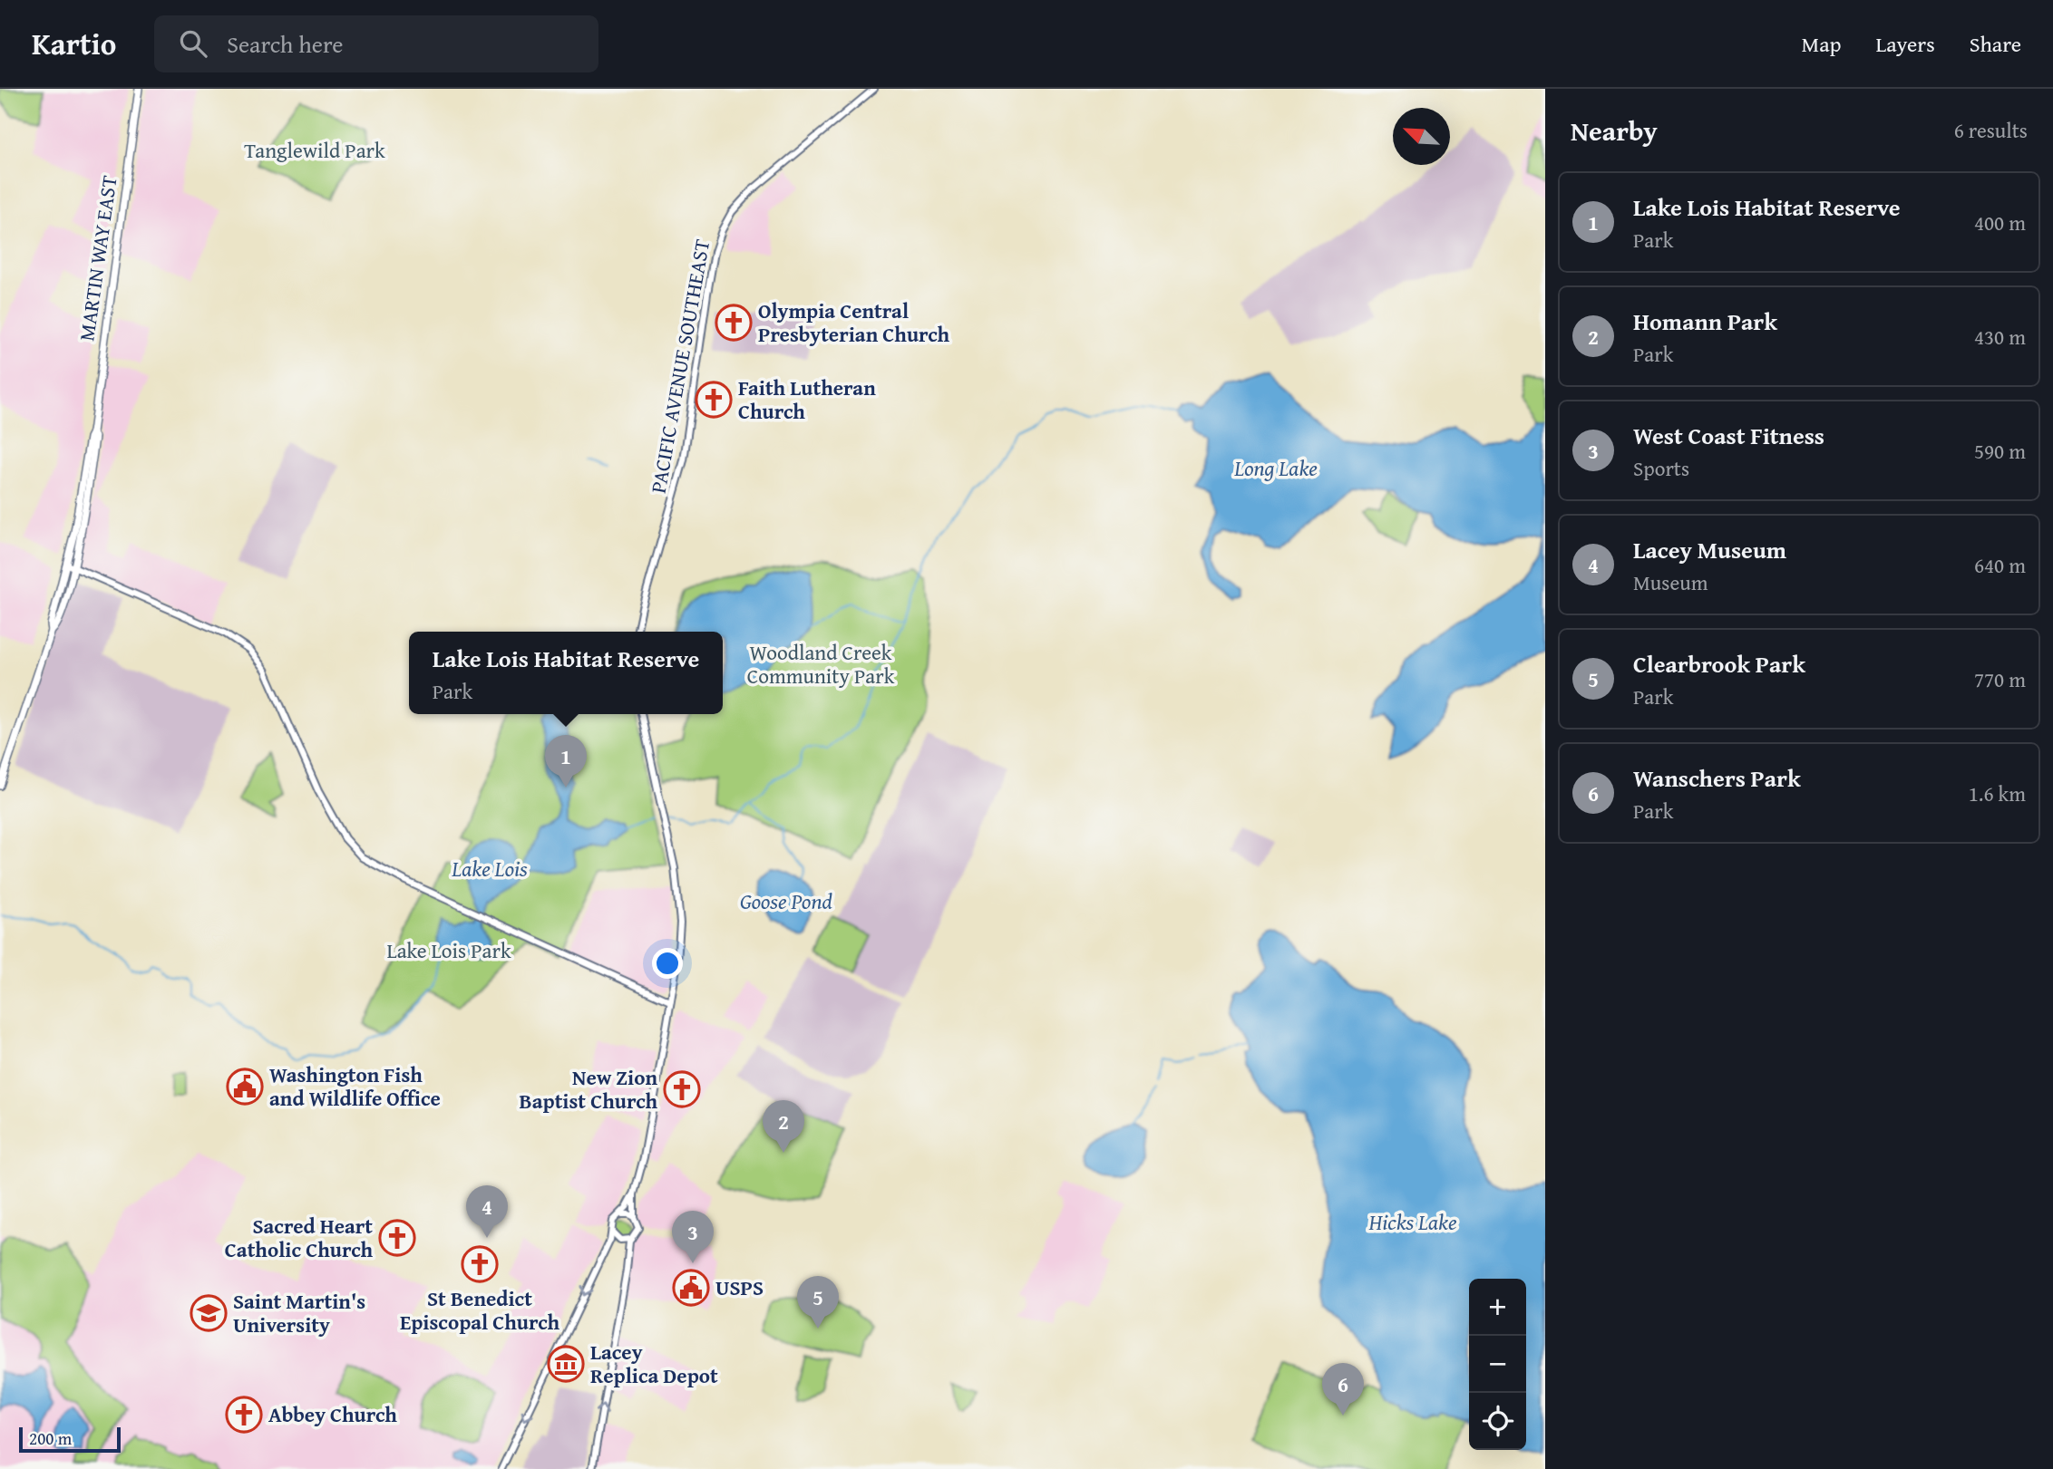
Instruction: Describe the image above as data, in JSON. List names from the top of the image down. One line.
{"streets":{"main road":["MARTIN WAY EAST","PACIFIC AVENUE SOUTHEAST"]},"water":["Long Lake","Lake Lois","Goose Pond","Hicks Lake"],"parks":["Tanglewild Park","Woodland Creek Community Park","Lake Lois Park"],"places":{"church":["Olympia Central Presbyterian Church","Faith Lutheran Church","New Zion Baptist Church","Sacred Heart Catholic Church","St Benedict Episcopal Church","Abbey Church"],"public building":["Washington Fish and Wildlife Office","USPS"],"school or university":["Saint Martin's University"],"museum":["Lacey Replica Depot"]},"scale_bar":"200 m","north":"top left","page":{"header":"Kartio","search":"Search here","nav":["Map","Layers","Share"],"heading":["Nearby","6 results"],"list":[{"mark":"1","name":"Lake Lois Habitat Reserve","note":"Park","value":"400 m"},{"mark":"2","name":"Homann Park","note":"Park","value":"430 m"},{"mark":"3","name":"West Coast Fitness","note":"Sports","value":"590 m"},{"mark":"4","name":"Lacey Museum","note":"Museum","value":"640 m"},{"mark":"5","name":"Clearbrook Park","note":"Park","value":"770 m"},{"mark":"6","name":"Wanschers Park","note":"Park","value":"1.6 km"}],"popup":["Lake Lois Habitat Reserve","Park"],"pins":["1","2","4","3","5","6"],"map_buttons":["+","−"],"scale":"200 m"}}
